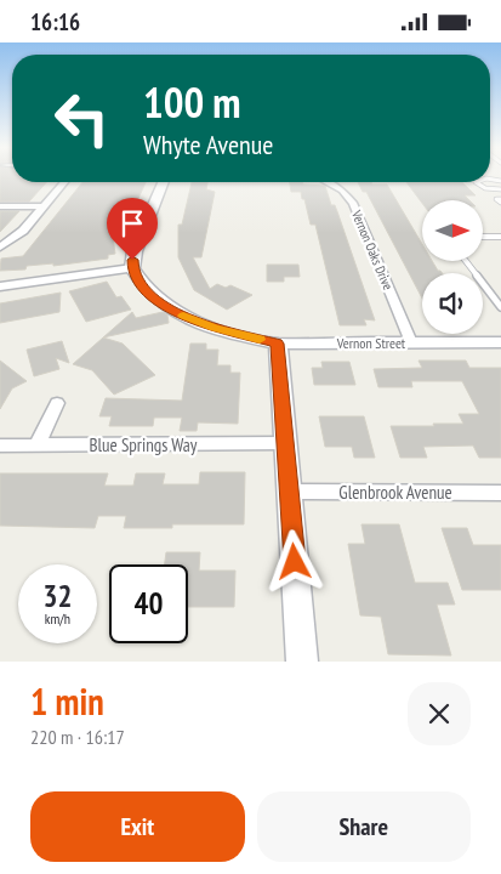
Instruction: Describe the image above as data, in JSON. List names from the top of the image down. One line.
{"streets":{"street":["Vernon Oaks Drive","Vernon Street","Blue Springs Way","Glenbrook Avenue"]},"crossings":[["Vernon Oaks Drive","Vernon Street"]],"north":"right","page":{"status":"16:16","turn":["100 m","Whyte Avenue"],"speed":"32 km/h","limit":"40","heading":["1 min","220 m · 16:17"],"buttons":["Exit","Share"]}}
